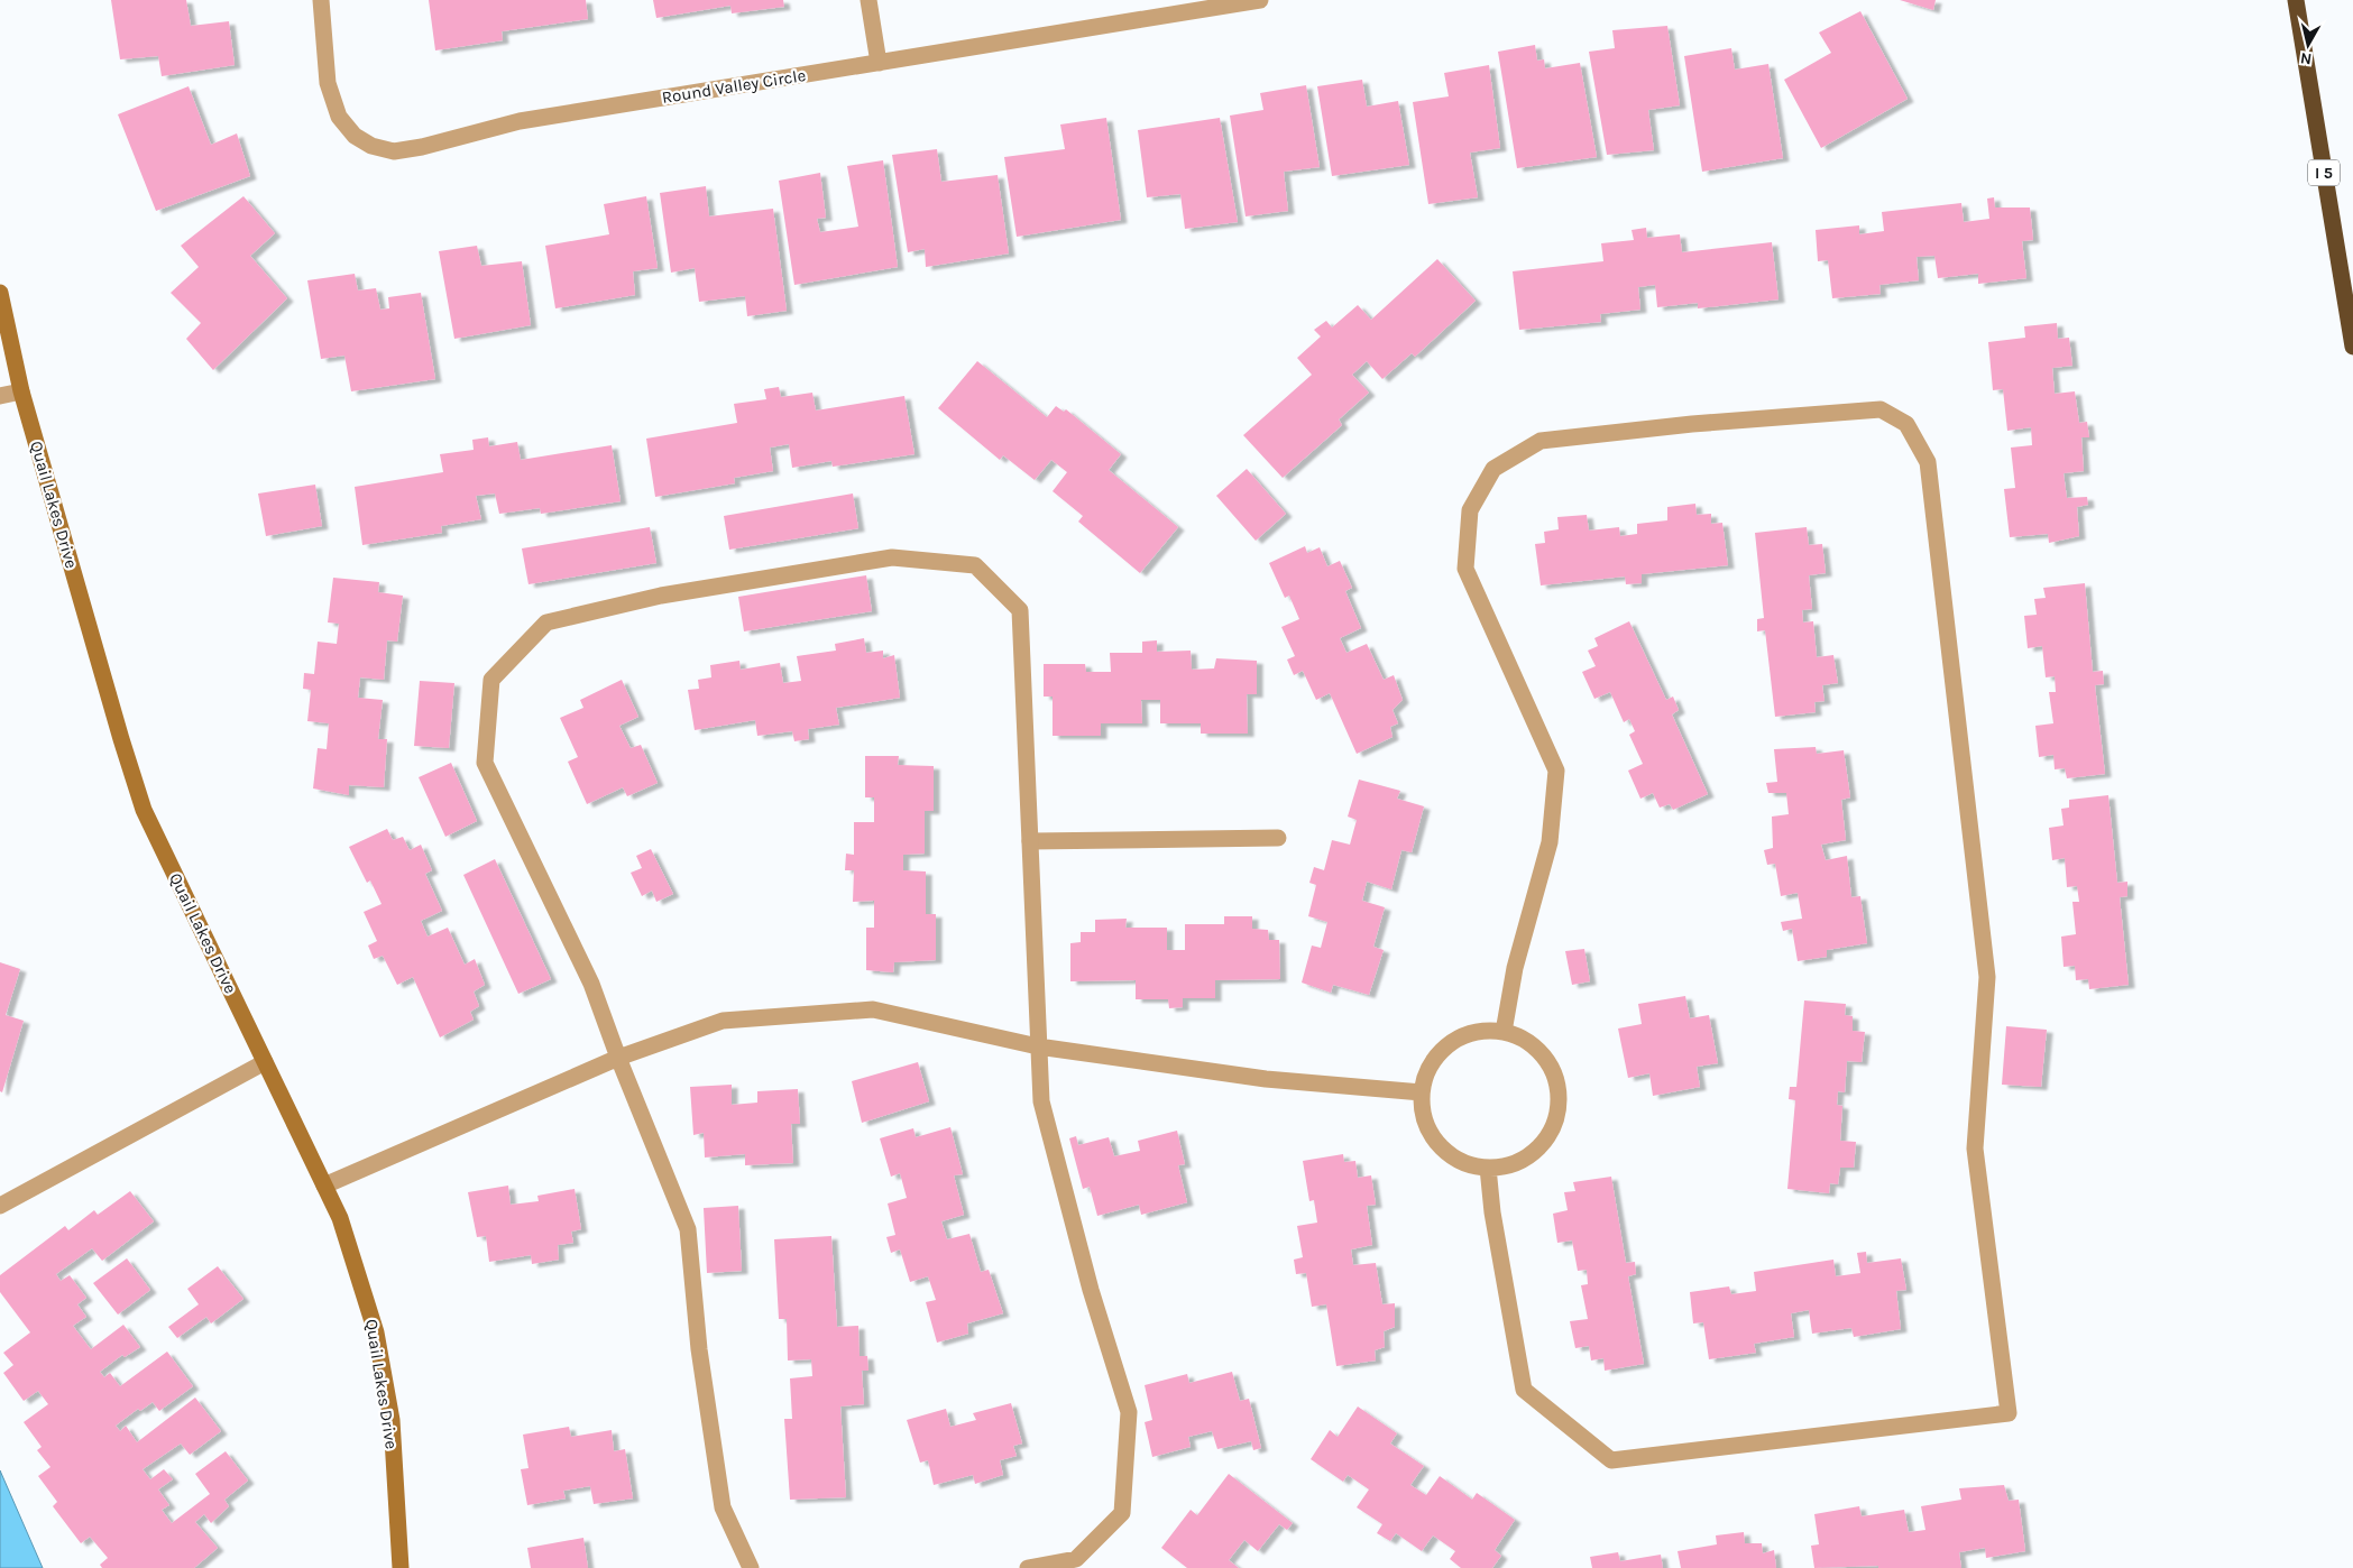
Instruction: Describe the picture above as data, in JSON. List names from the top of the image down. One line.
{"streets":{"highway":["I 5"],"main road":["Quail Lakes Drive"],"street":["Round Valley Circle"]},"north":"bottom"}
